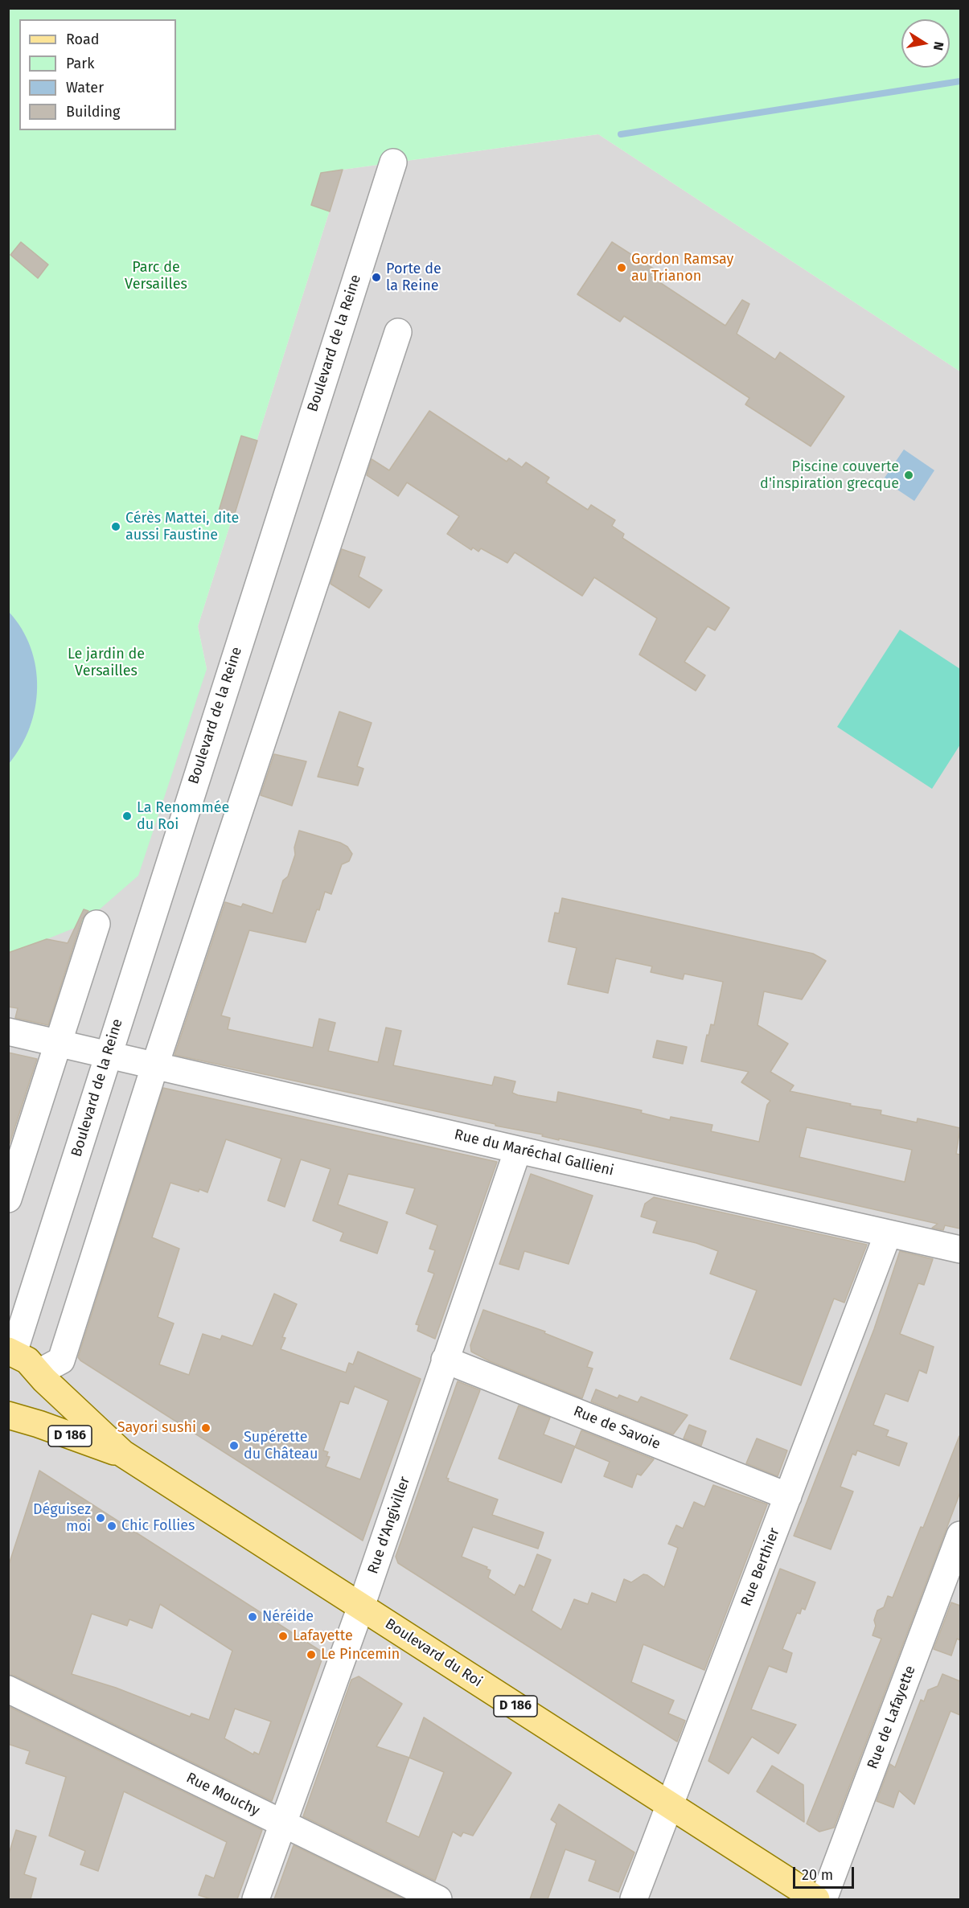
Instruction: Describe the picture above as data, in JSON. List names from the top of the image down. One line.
{"streets":{"main road":["D 186","Boulevard du Roi"],"street":["Boulevard de la Reine","Rue du Maréchal Gallieni","Rue de Savoie","Rue d'Angiviller","Rue Berthier","Rue de Lafayette","Rue Mouchy"]},"crossings":[["Boulevard de la Reine","Rue du Maréchal Gallieni"],["Boulevard de la Reine","Boulevard du Roi"],["Rue du Maréchal Gallieni","Rue d'Angiviller"],["Rue du Maréchal Gallieni","Rue Berthier"],["Rue de Savoie","Rue d'Angiviller"],["Rue de Savoie","Rue Berthier"],["Rue d'Angiviller","Boulevard du Roi"],["Rue d'Angiviller","Rue Mouchy"],["Rue Berthier","Boulevard du Roi"]],"parks":["Parc de Versailles","Le jardin de Versailles"],"places":["Gordon Ramsay au Trianon","Porte de la Reine","Piscine couverte d'inspiration grecque","Cérès Mattei, dite aussi Faustine","La Renommée du Roi","Sayori sushi","Supérette du Château","Déguisez moi","Chic Follies","Néréide","Lafayette","Le Pincemin"],"legend":["Road","Park","Water","Building"],"scale_bar":"20 m","north":"right"}
